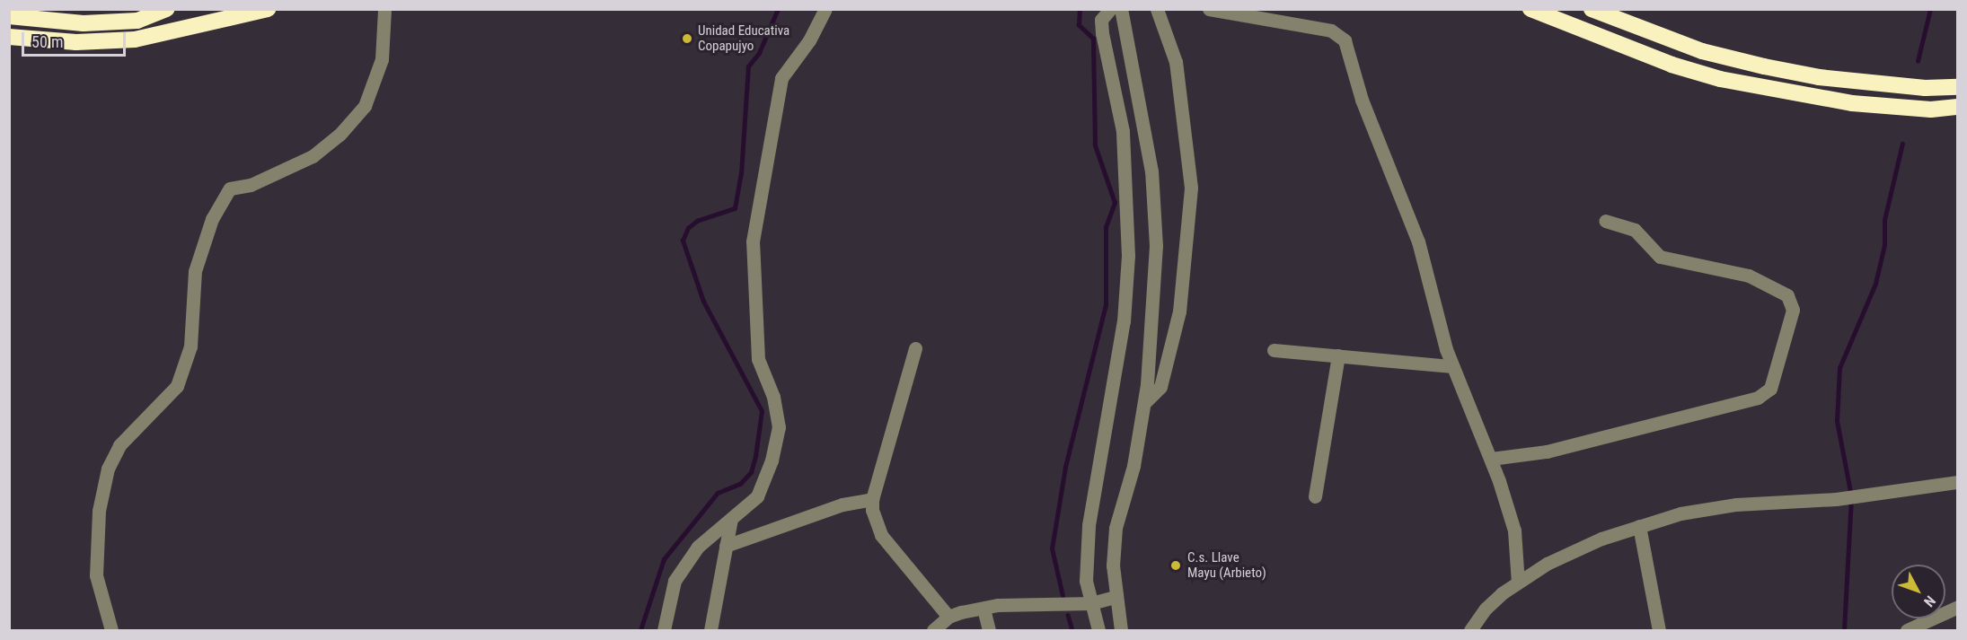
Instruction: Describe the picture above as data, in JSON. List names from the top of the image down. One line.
{"places":["Unidad Educativa Copapujyo","C.s. Llave Mayu (Arbieto)"],"scale_bar":"50 m","north":"bottom right"}
